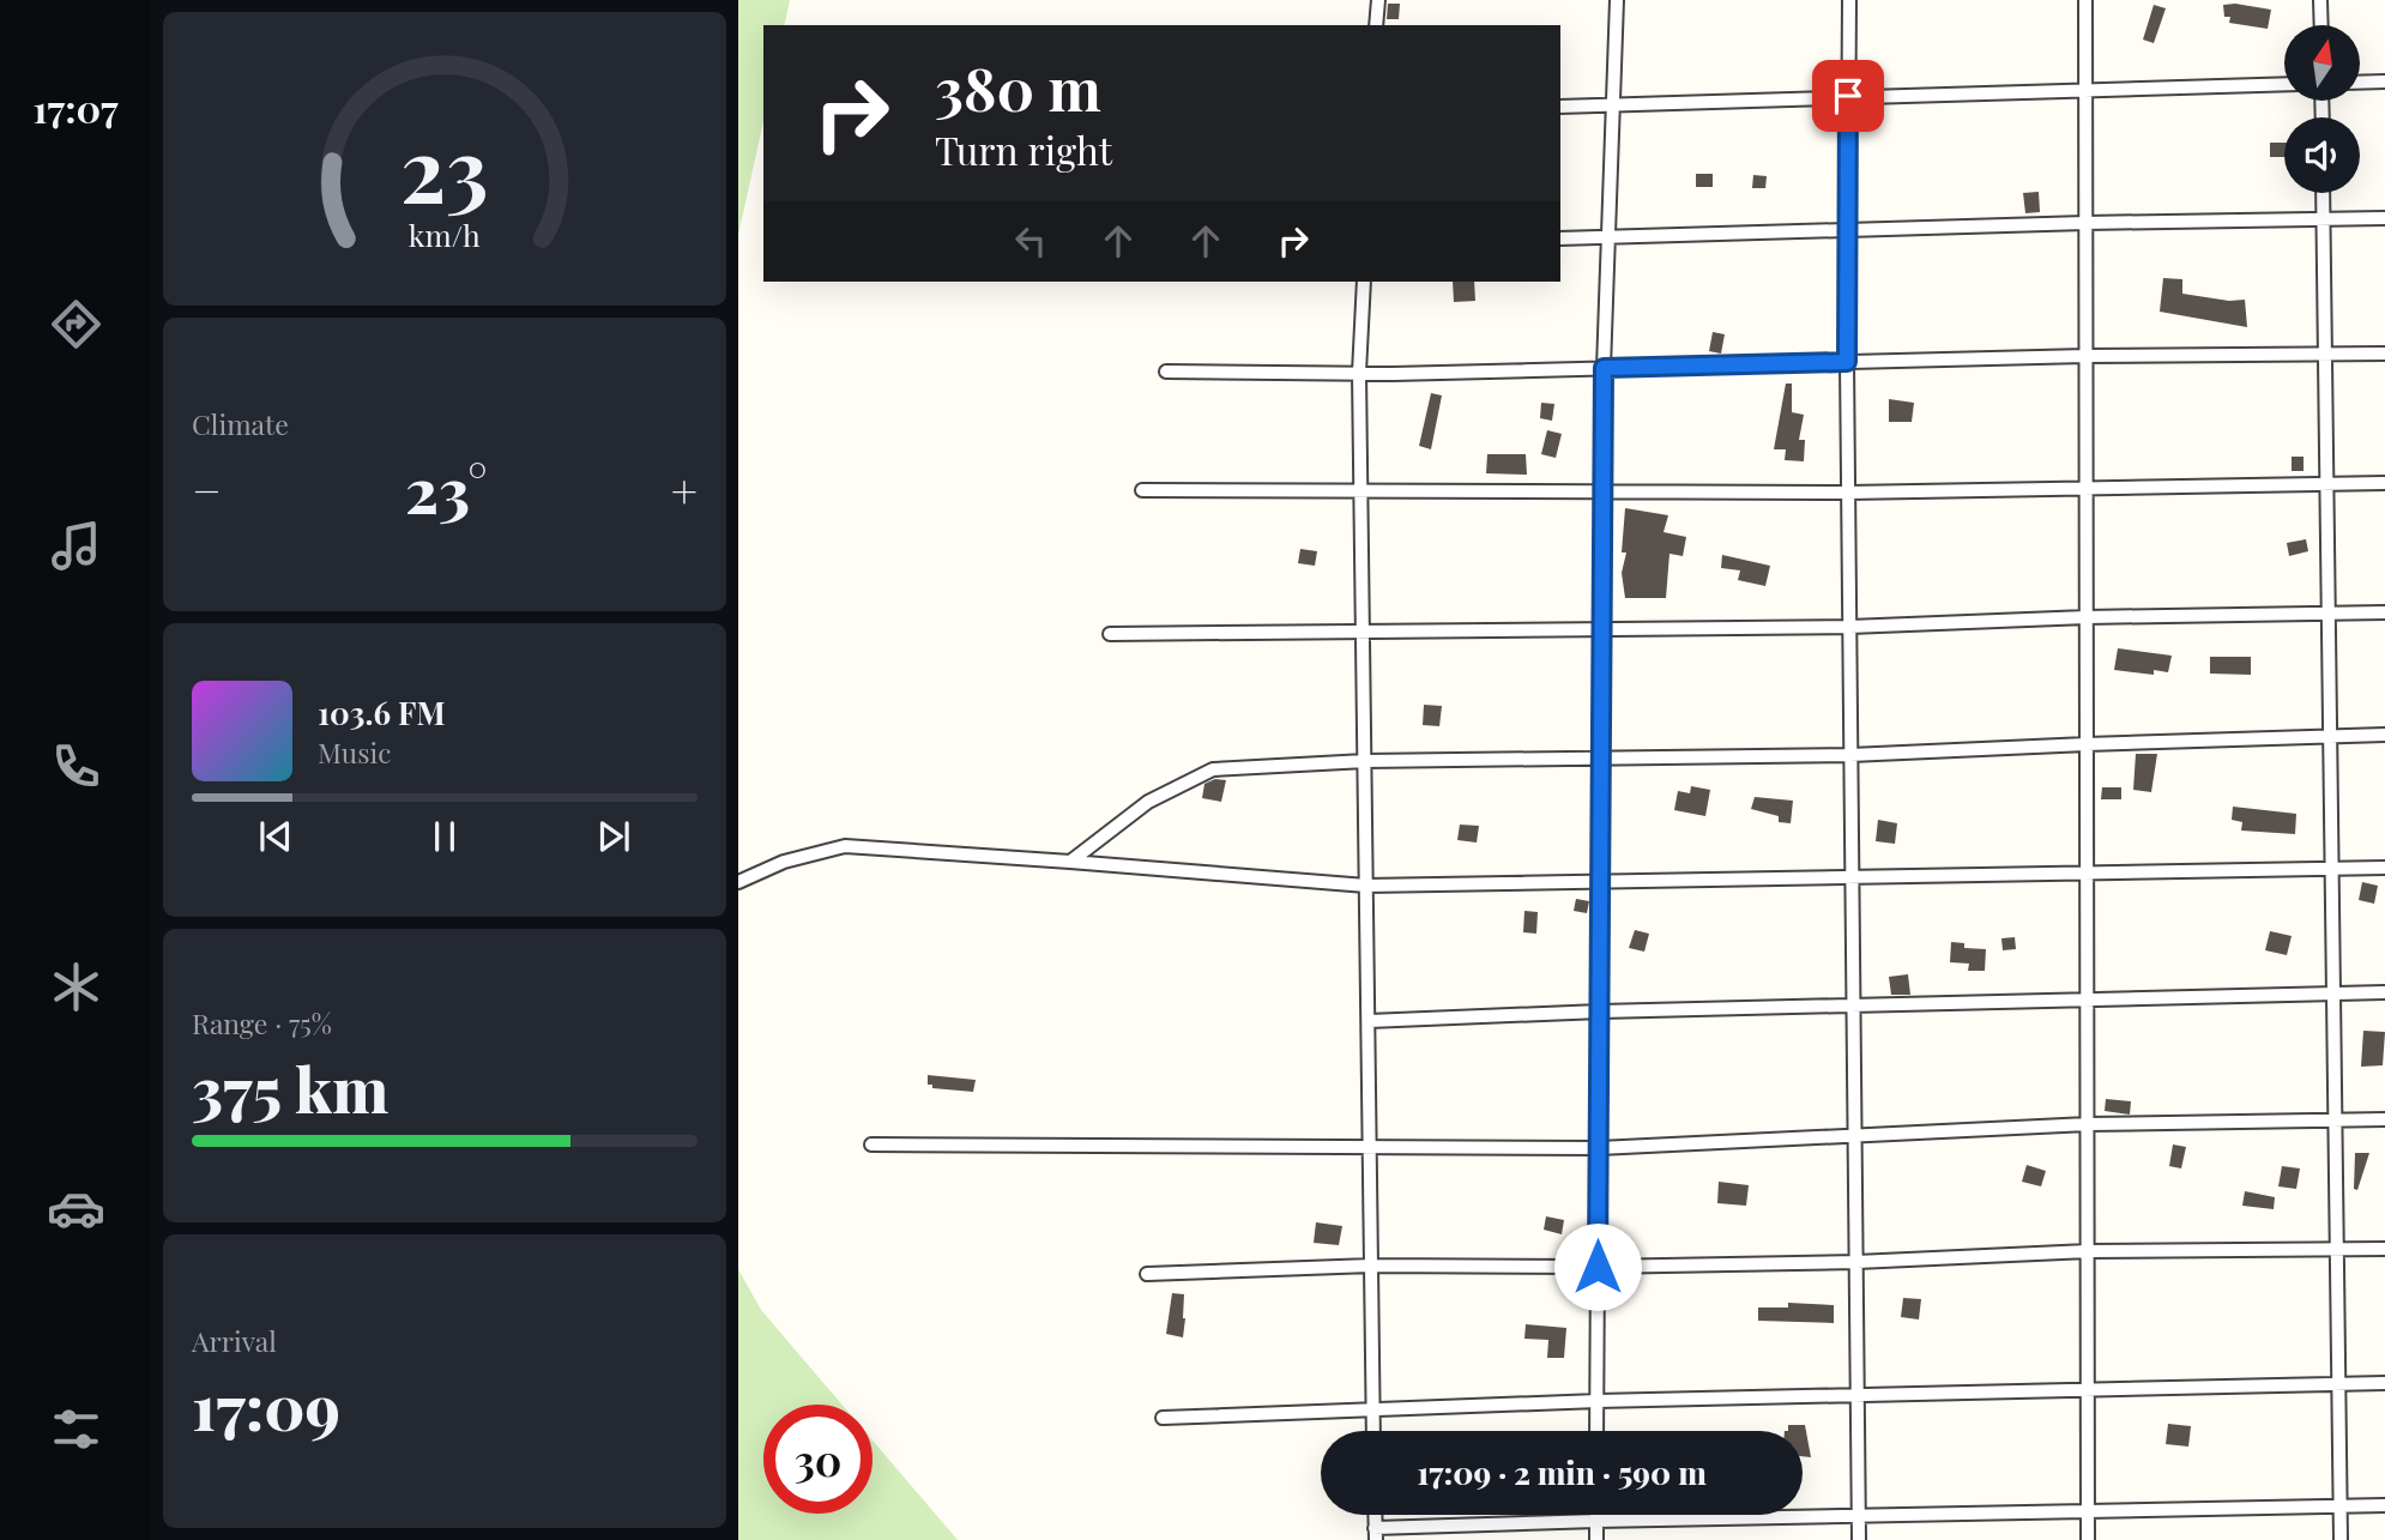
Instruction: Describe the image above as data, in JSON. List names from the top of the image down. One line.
{"north":"top","page":{"tabs":"17:07","turn":["380 m","Turn right"],"tile":["Climate",["Range · 75%","375 km"],["Arrival","17:09"]],"heat":["−","23°","+"],"song":["103.6 FM","Music"],"limit":"30","trip":"17:09 · 2 min · 590 m","gauge":["23","km/h"]}}
